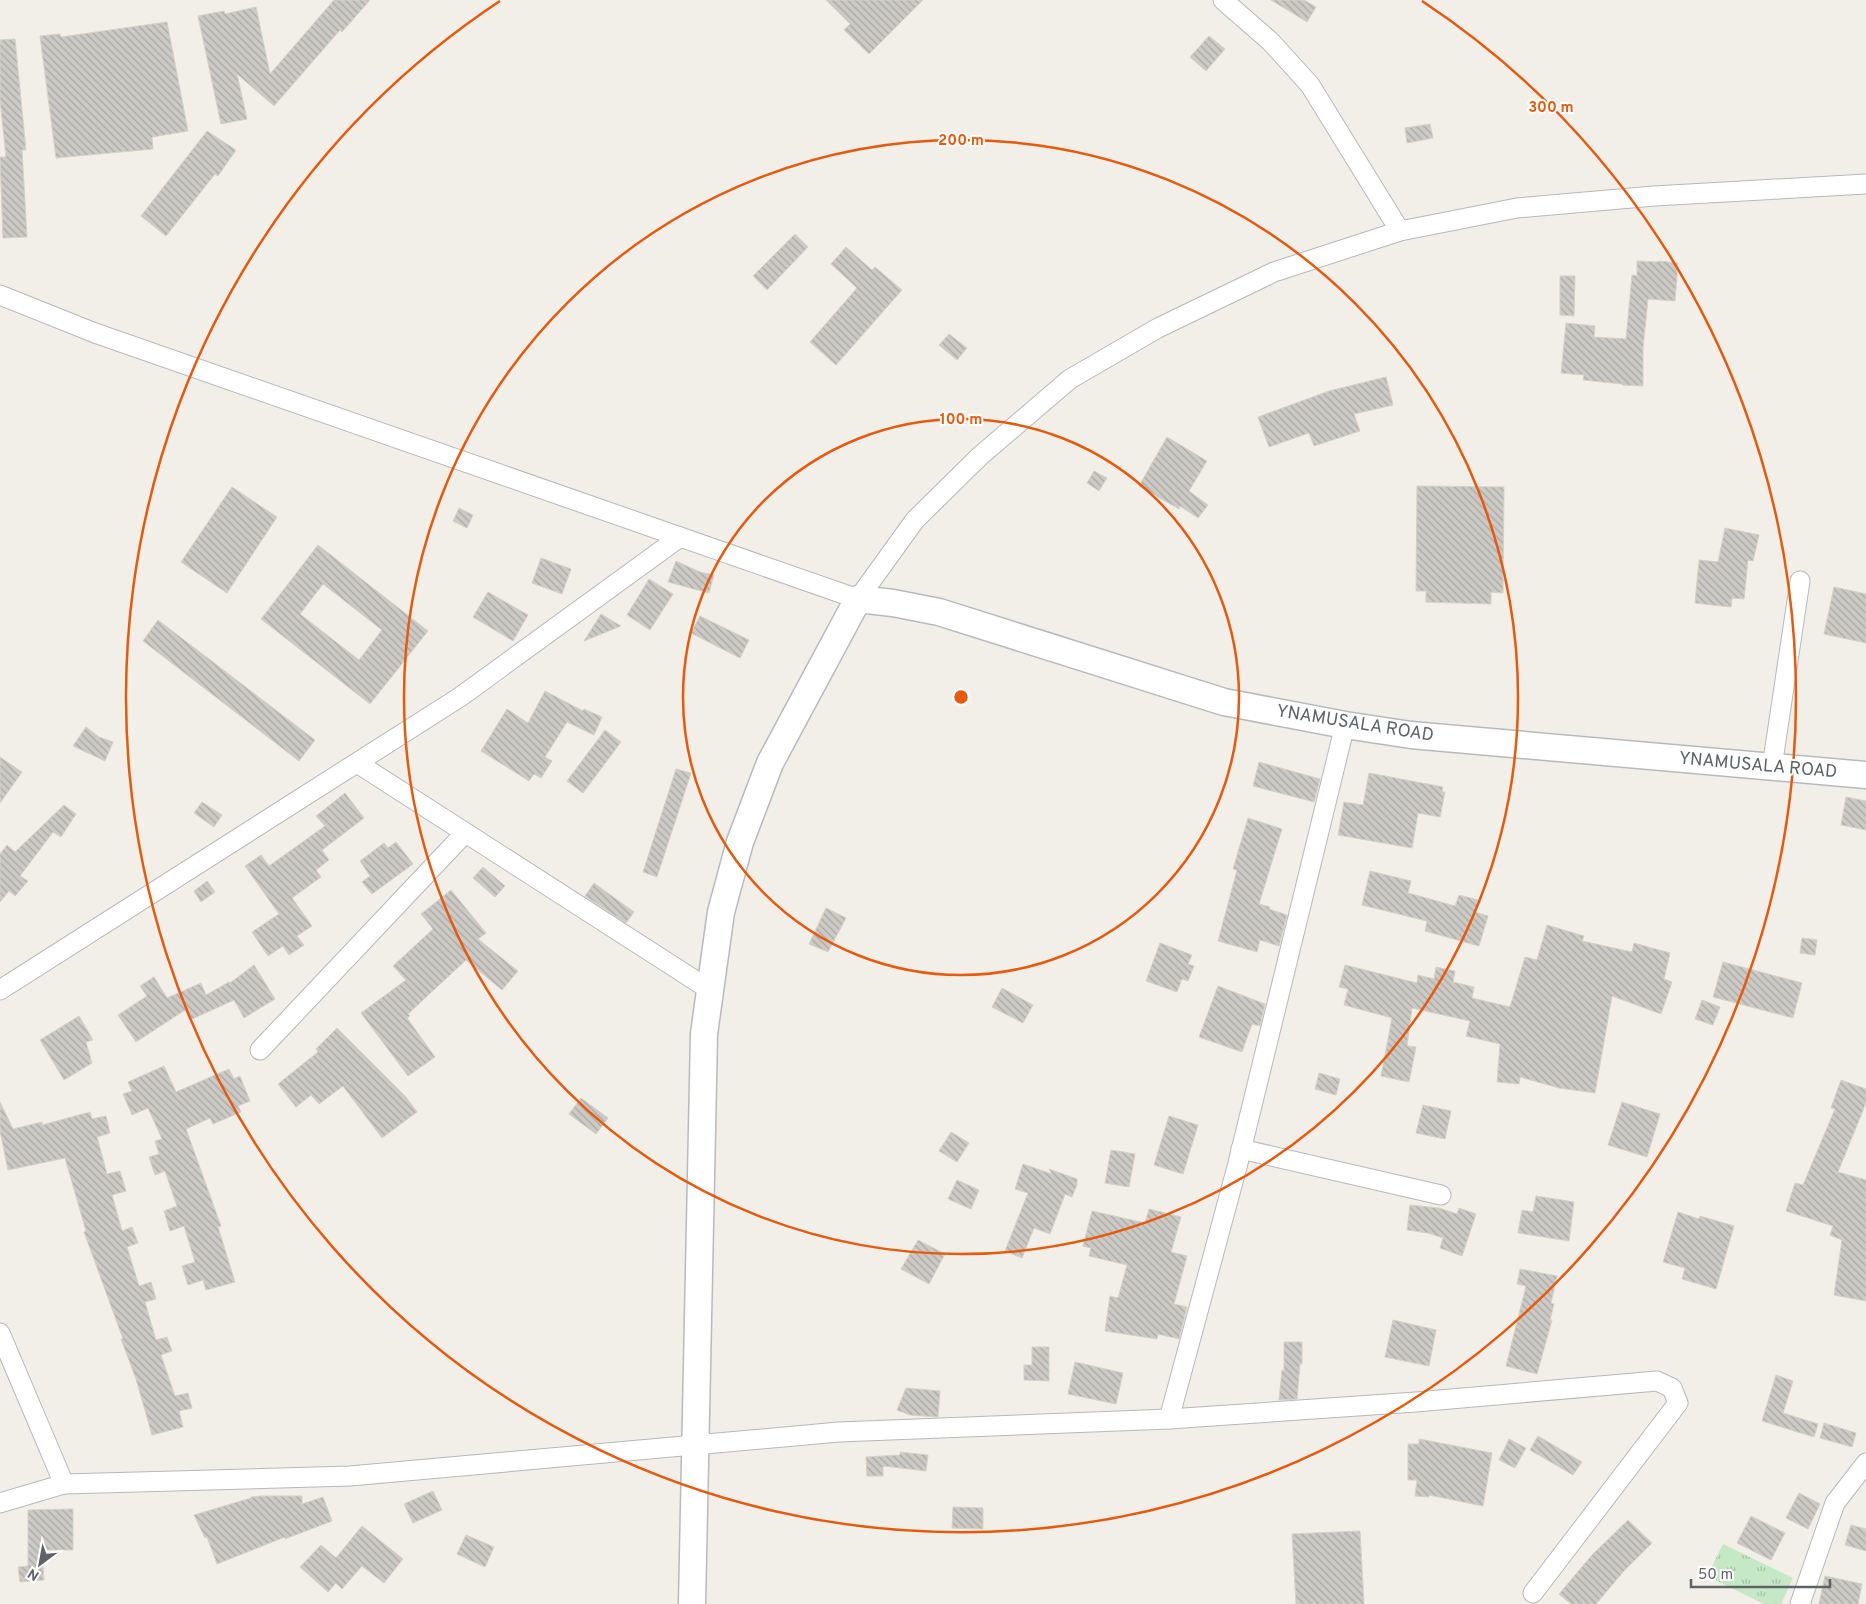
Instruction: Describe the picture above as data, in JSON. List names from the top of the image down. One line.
{"streets":{"main road":["YNAMUSALA ROAD"]},"scale_bar":"50 m","north":"bottom left","rings":["300 m","200 m","100 m"]}
